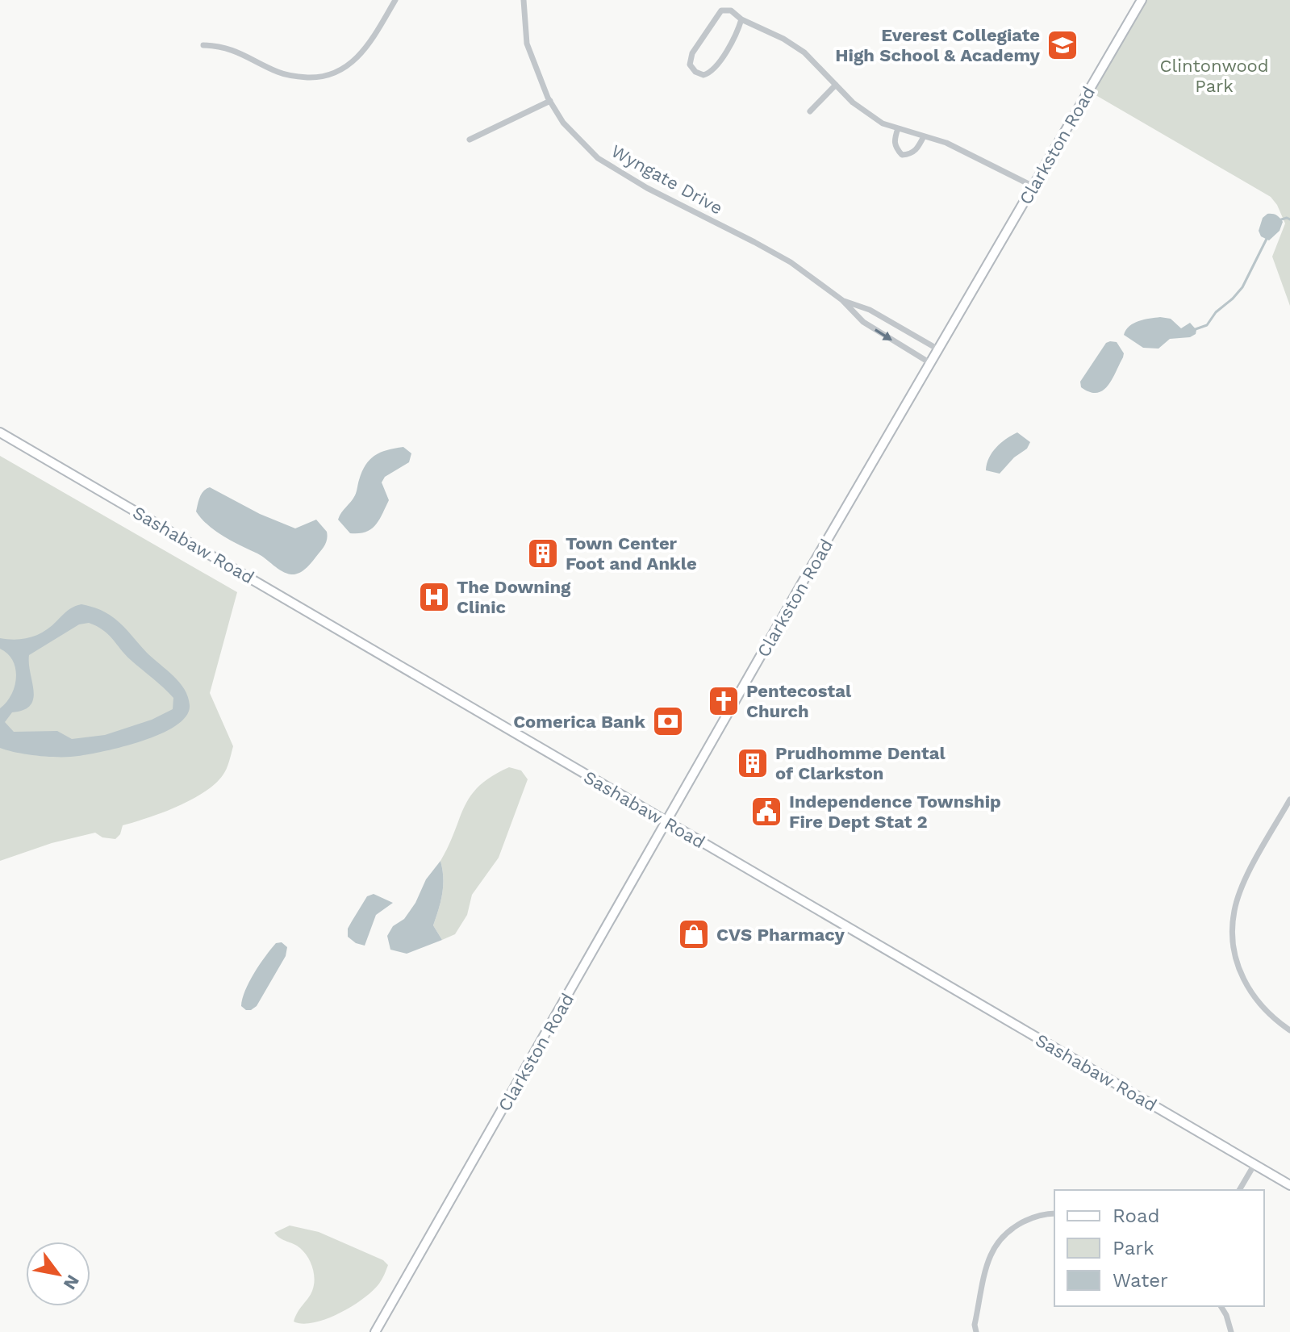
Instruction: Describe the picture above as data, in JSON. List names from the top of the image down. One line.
{"streets":{"main road":["Clarkston Road","Sashabaw Road"],"street":["Wyngate Drive"]},"crossings":[["Clarkston Road","Wyngate Drive"],["Clarkston Road","Sashabaw Road"]],"parks":["Clintonwood Park"],"places":{"school or university":["Everest Collegiate High School & Academy"],"building":["Town Center Foot and Ankle","Prudhomme Dental of Clarkston"],"hospital":["The Downing Clinic"],"church":["Pentecostal Church"],"bank":["Comerica Bank"],"public building":["Independence Township Fire Dept Stat 2"],"shop":["CVS Pharmacy"]},"legend":["Road","Park","Water"],"north":"bottom right"}
